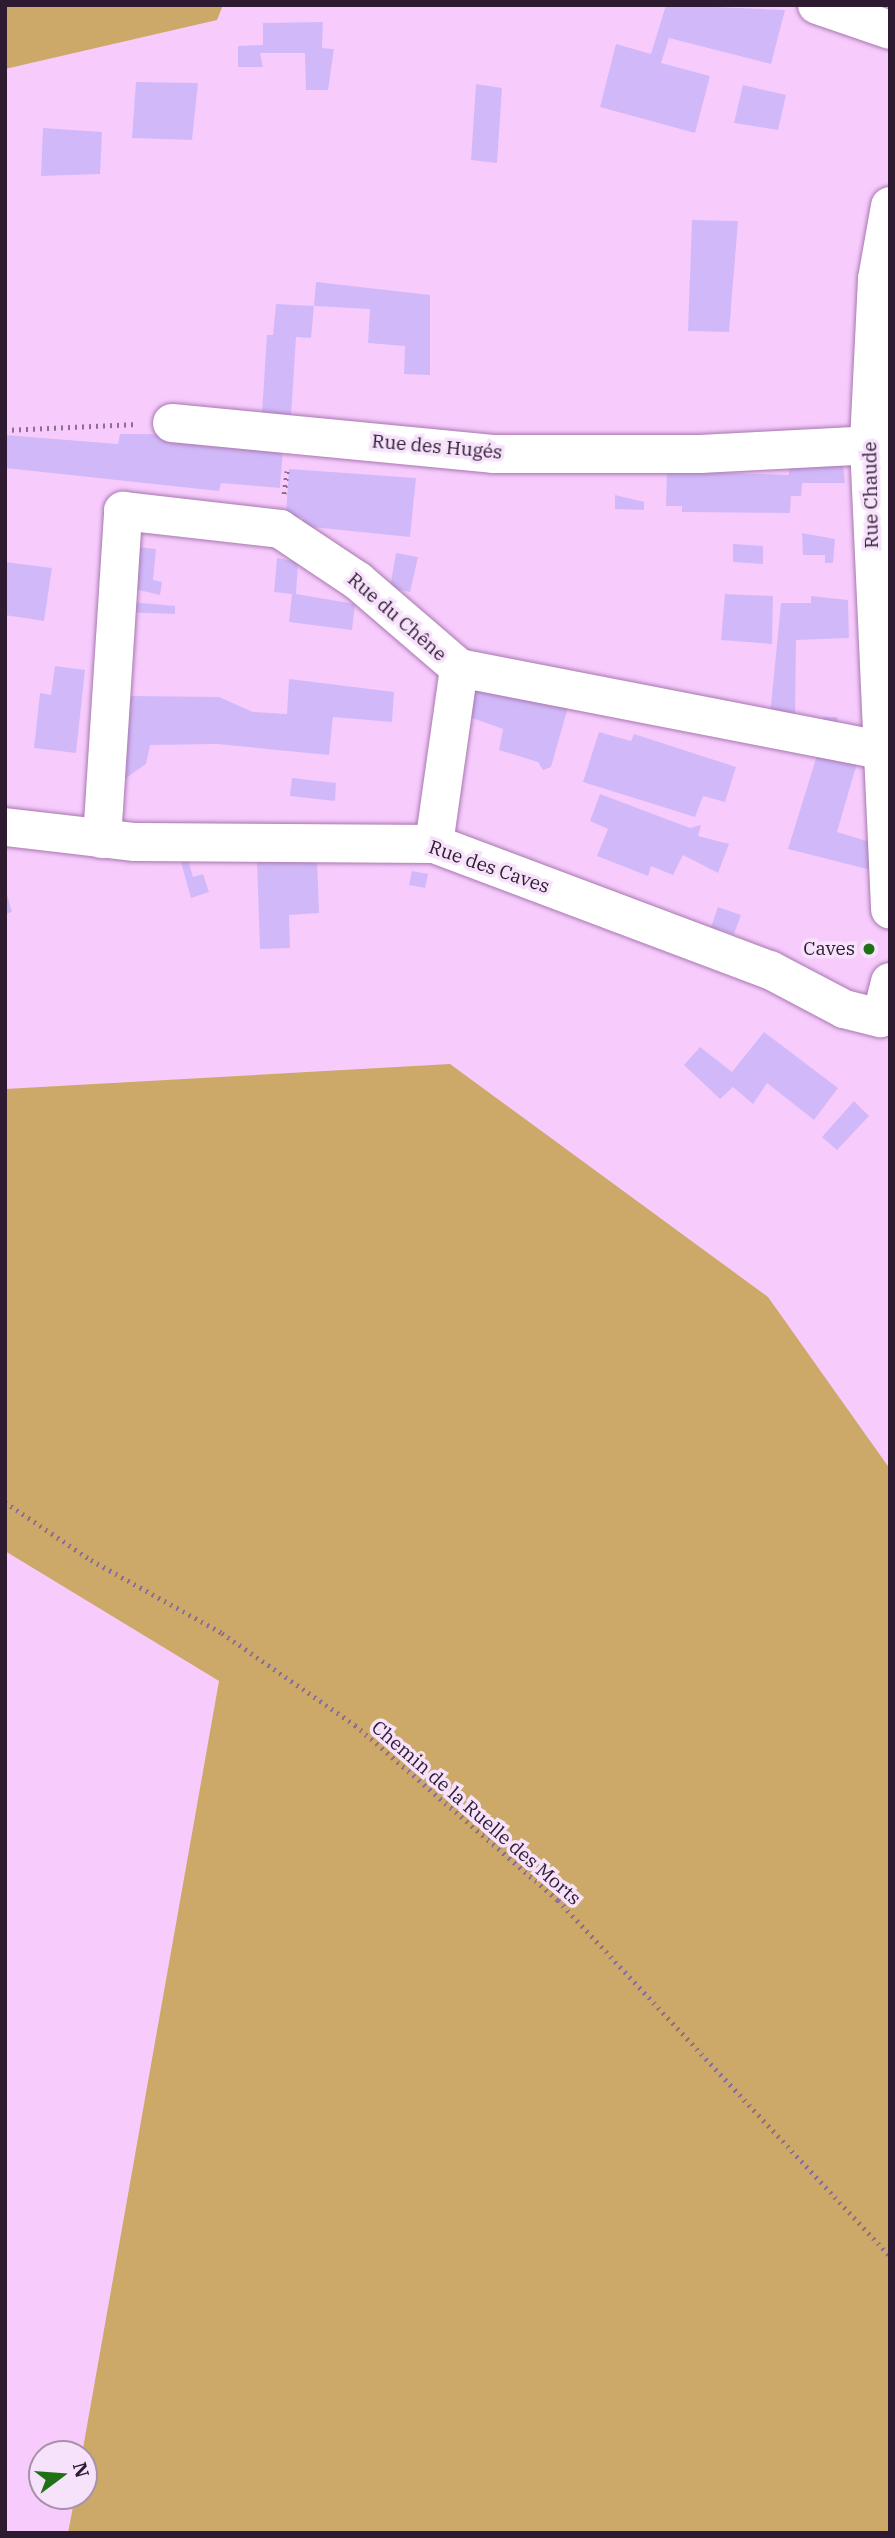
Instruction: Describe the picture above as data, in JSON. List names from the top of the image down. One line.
{"streets":{"street":["Rue des Hugés","Rue Chaude","Rue du Chêne","Rue des Caves"],"path":["Chemin de la Ruelle des Morts"]},"crossings":[["Rue des Hugés","Rue Chaude"],["Rue Chaude","Rue du Chêne"],["Rue du Chêne","Rue des Caves"]],"places":["Caves"],"north":"right"}
